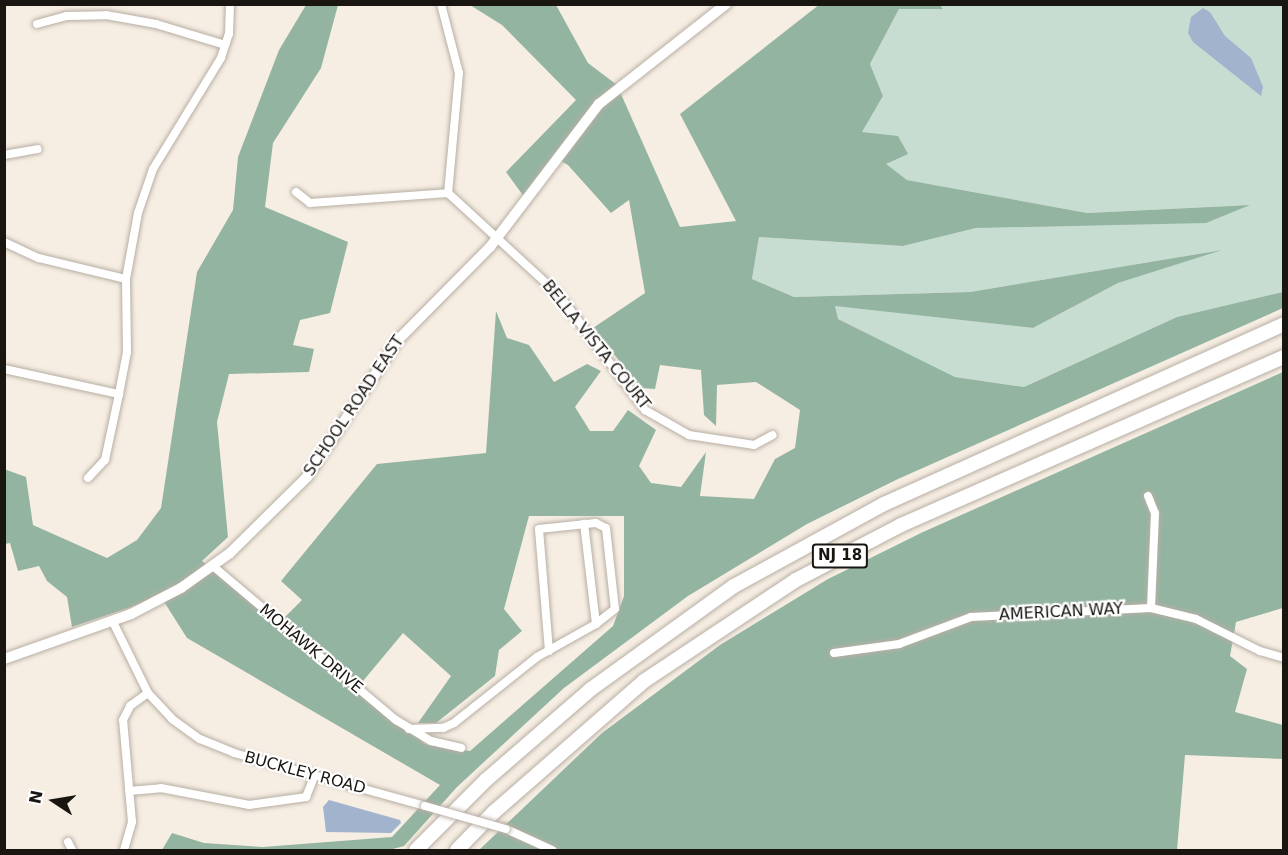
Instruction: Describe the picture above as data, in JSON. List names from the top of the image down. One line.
{"streets":{"highway":["NJ 18"],"street":["BELLA VISTA COURT","SCHOOL ROAD EAST","AMERICAN WAY","MOHAWK DRIVE","BUCKLEY ROAD"]},"crossings":[["BELLA VISTA COURT","SCHOOL ROAD EAST"],["SCHOOL ROAD EAST","MOHAWK DRIVE"],["SCHOOL ROAD EAST","BUCKLEY ROAD"]],"north":"left"}
